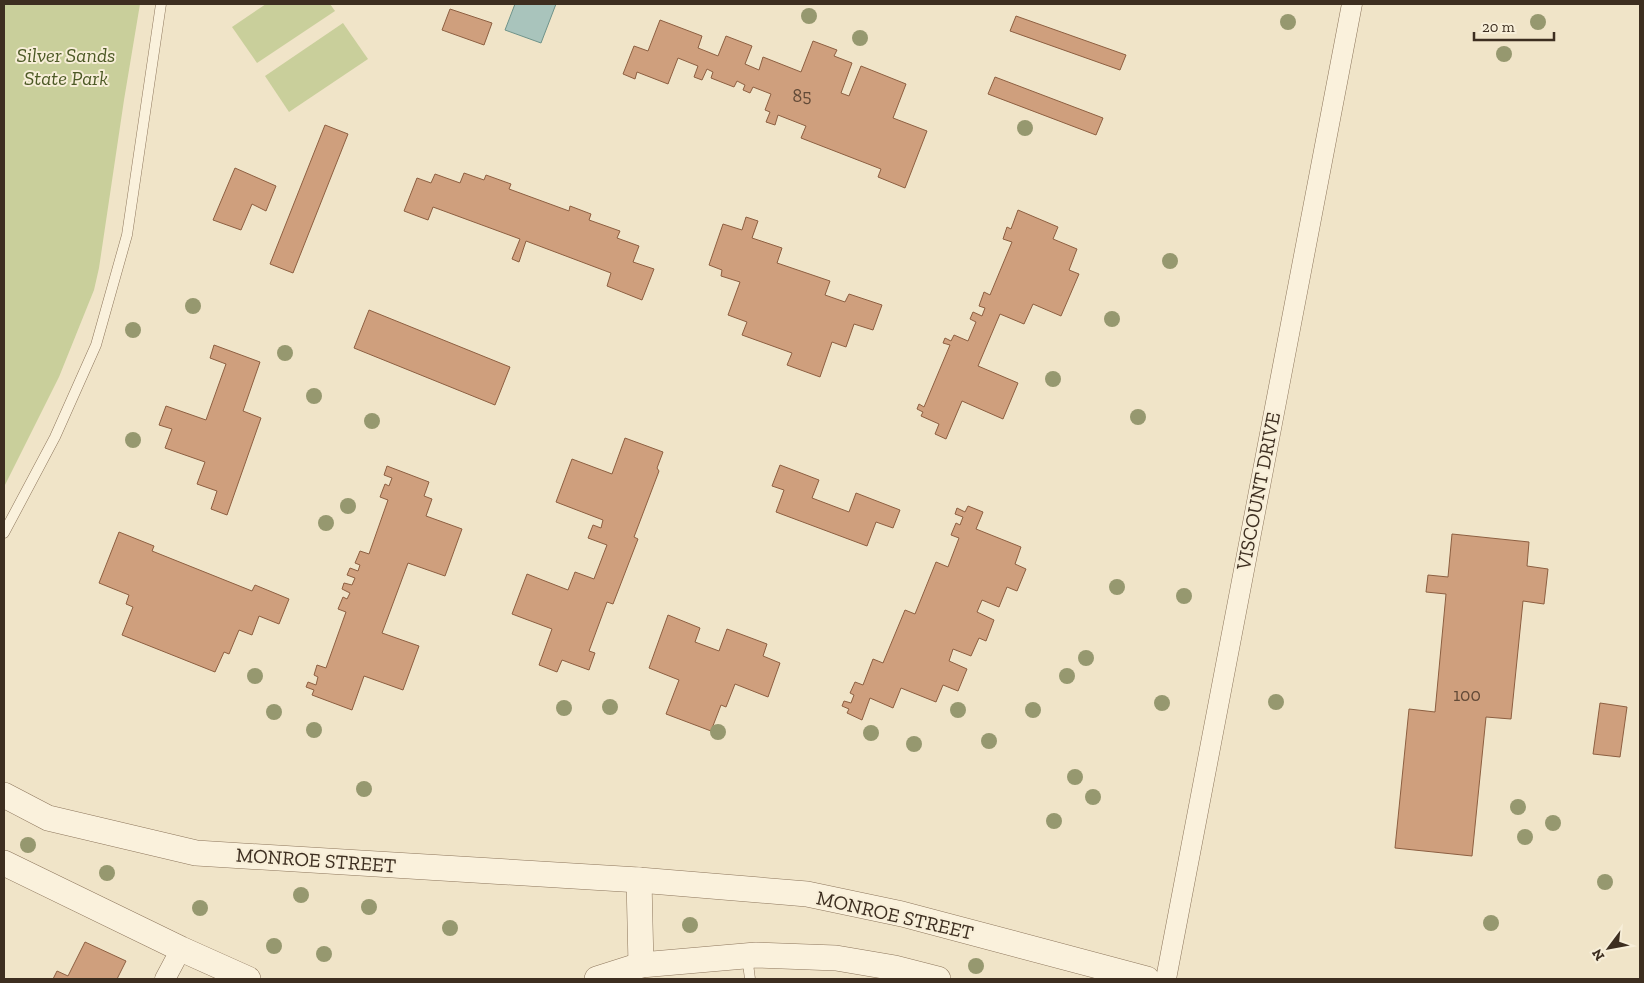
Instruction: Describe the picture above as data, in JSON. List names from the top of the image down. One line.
{"streets":{"street":["VISCOUNT DRIVE","MONROE STREET"]},"parks":["Silver Sands State Park"],"house_numbers":["85","100"],"scale_bar":"20 m","north":"bottom left"}
